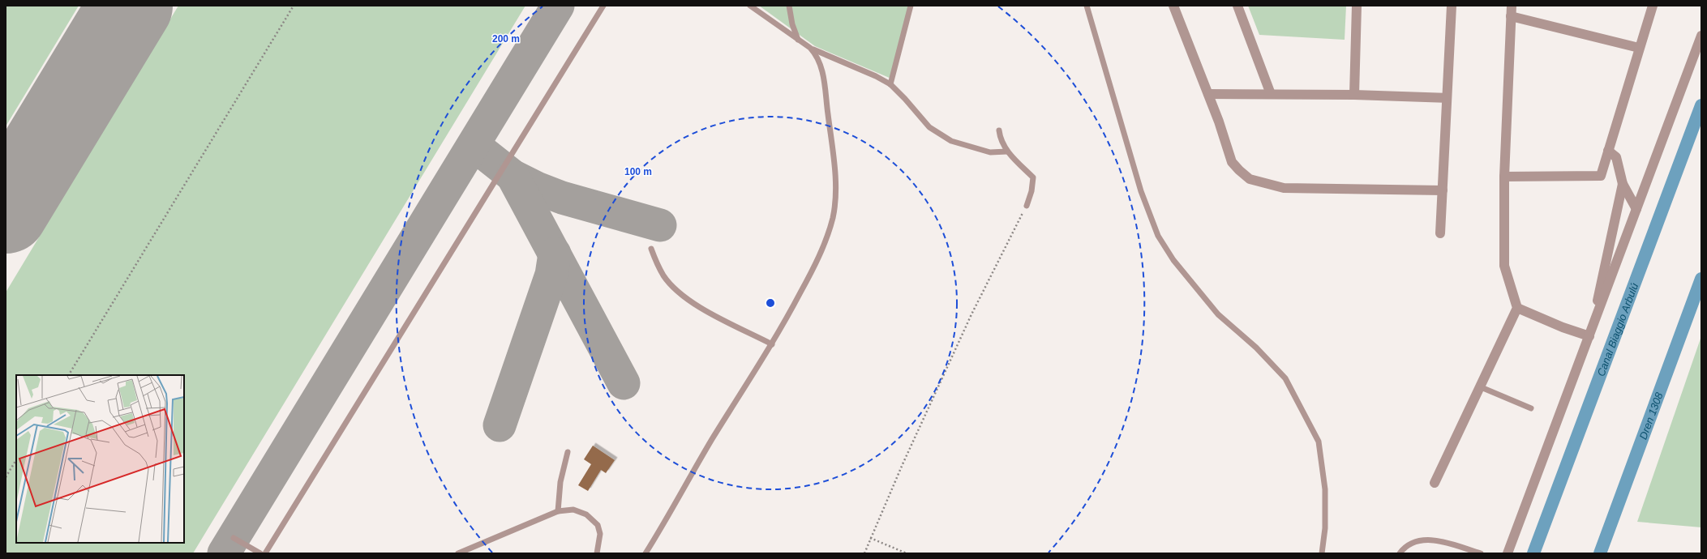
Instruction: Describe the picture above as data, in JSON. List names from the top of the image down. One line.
{"water":["Canal Biaggio Arbulú","Dren 1308"],"rings":["200 m","100 m"]}
